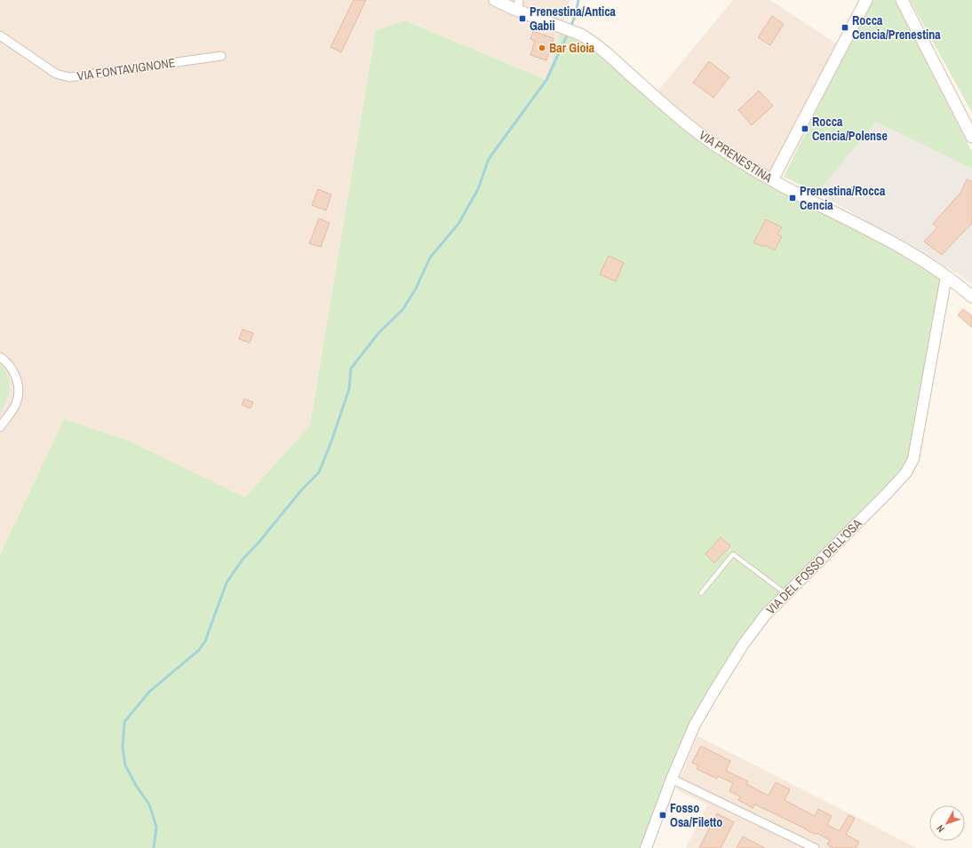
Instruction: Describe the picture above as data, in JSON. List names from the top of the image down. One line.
{"streets":{"main road":["VIA PRENESTINA"],"street":["VIA FONTAVIGNONE","VIA DEL FOSSO DELL'OSA"]},"crossings":[["VIA PRENESTINA","VIA DEL FOSSO DELL'OSA"]],"places":{"transit":["Prenestina/Antica Gabii","Rocca Cencia/Prenestina","Rocca Cencia/Polense","Prenestina/Rocca Cencia","Fosso Osa/Filetto"],"other":["Bar Gioia"]},"north":"bottom left"}
